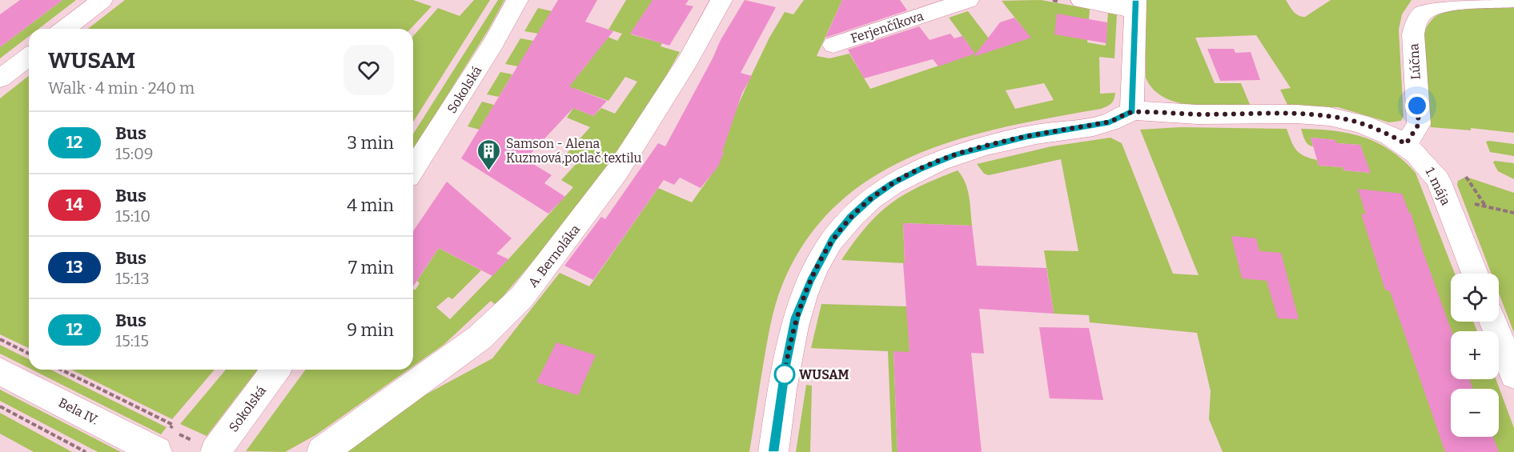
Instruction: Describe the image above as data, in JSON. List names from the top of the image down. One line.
{"streets":{"street":["Ferjenčíkova","Lúčna","Sokolská","1. mája","A. Bernoláka","Bela IV."]},"crossings":[["Lúčna","1. mája"]],"places":{"building":["Samson - Alena Kuzmová,potlač textilu"],"other":["WUSAM"]},"lines":["bus line 12"],"page":{"heading":["WUSAM","Walk · 4 min · 240 m"],"list":[{"mark":"12","name":"Bus","note":"15:09","value":"3 min"},{"mark":"14","name":"Bus","note":"15:10","value":"4 min"},{"mark":"13","name":"Bus","note":"15:13","value":"7 min"},{"mark":"12","name":"Bus","note":"15:15","value":"9 min"}],"map_buttons":["+","−"]}}
